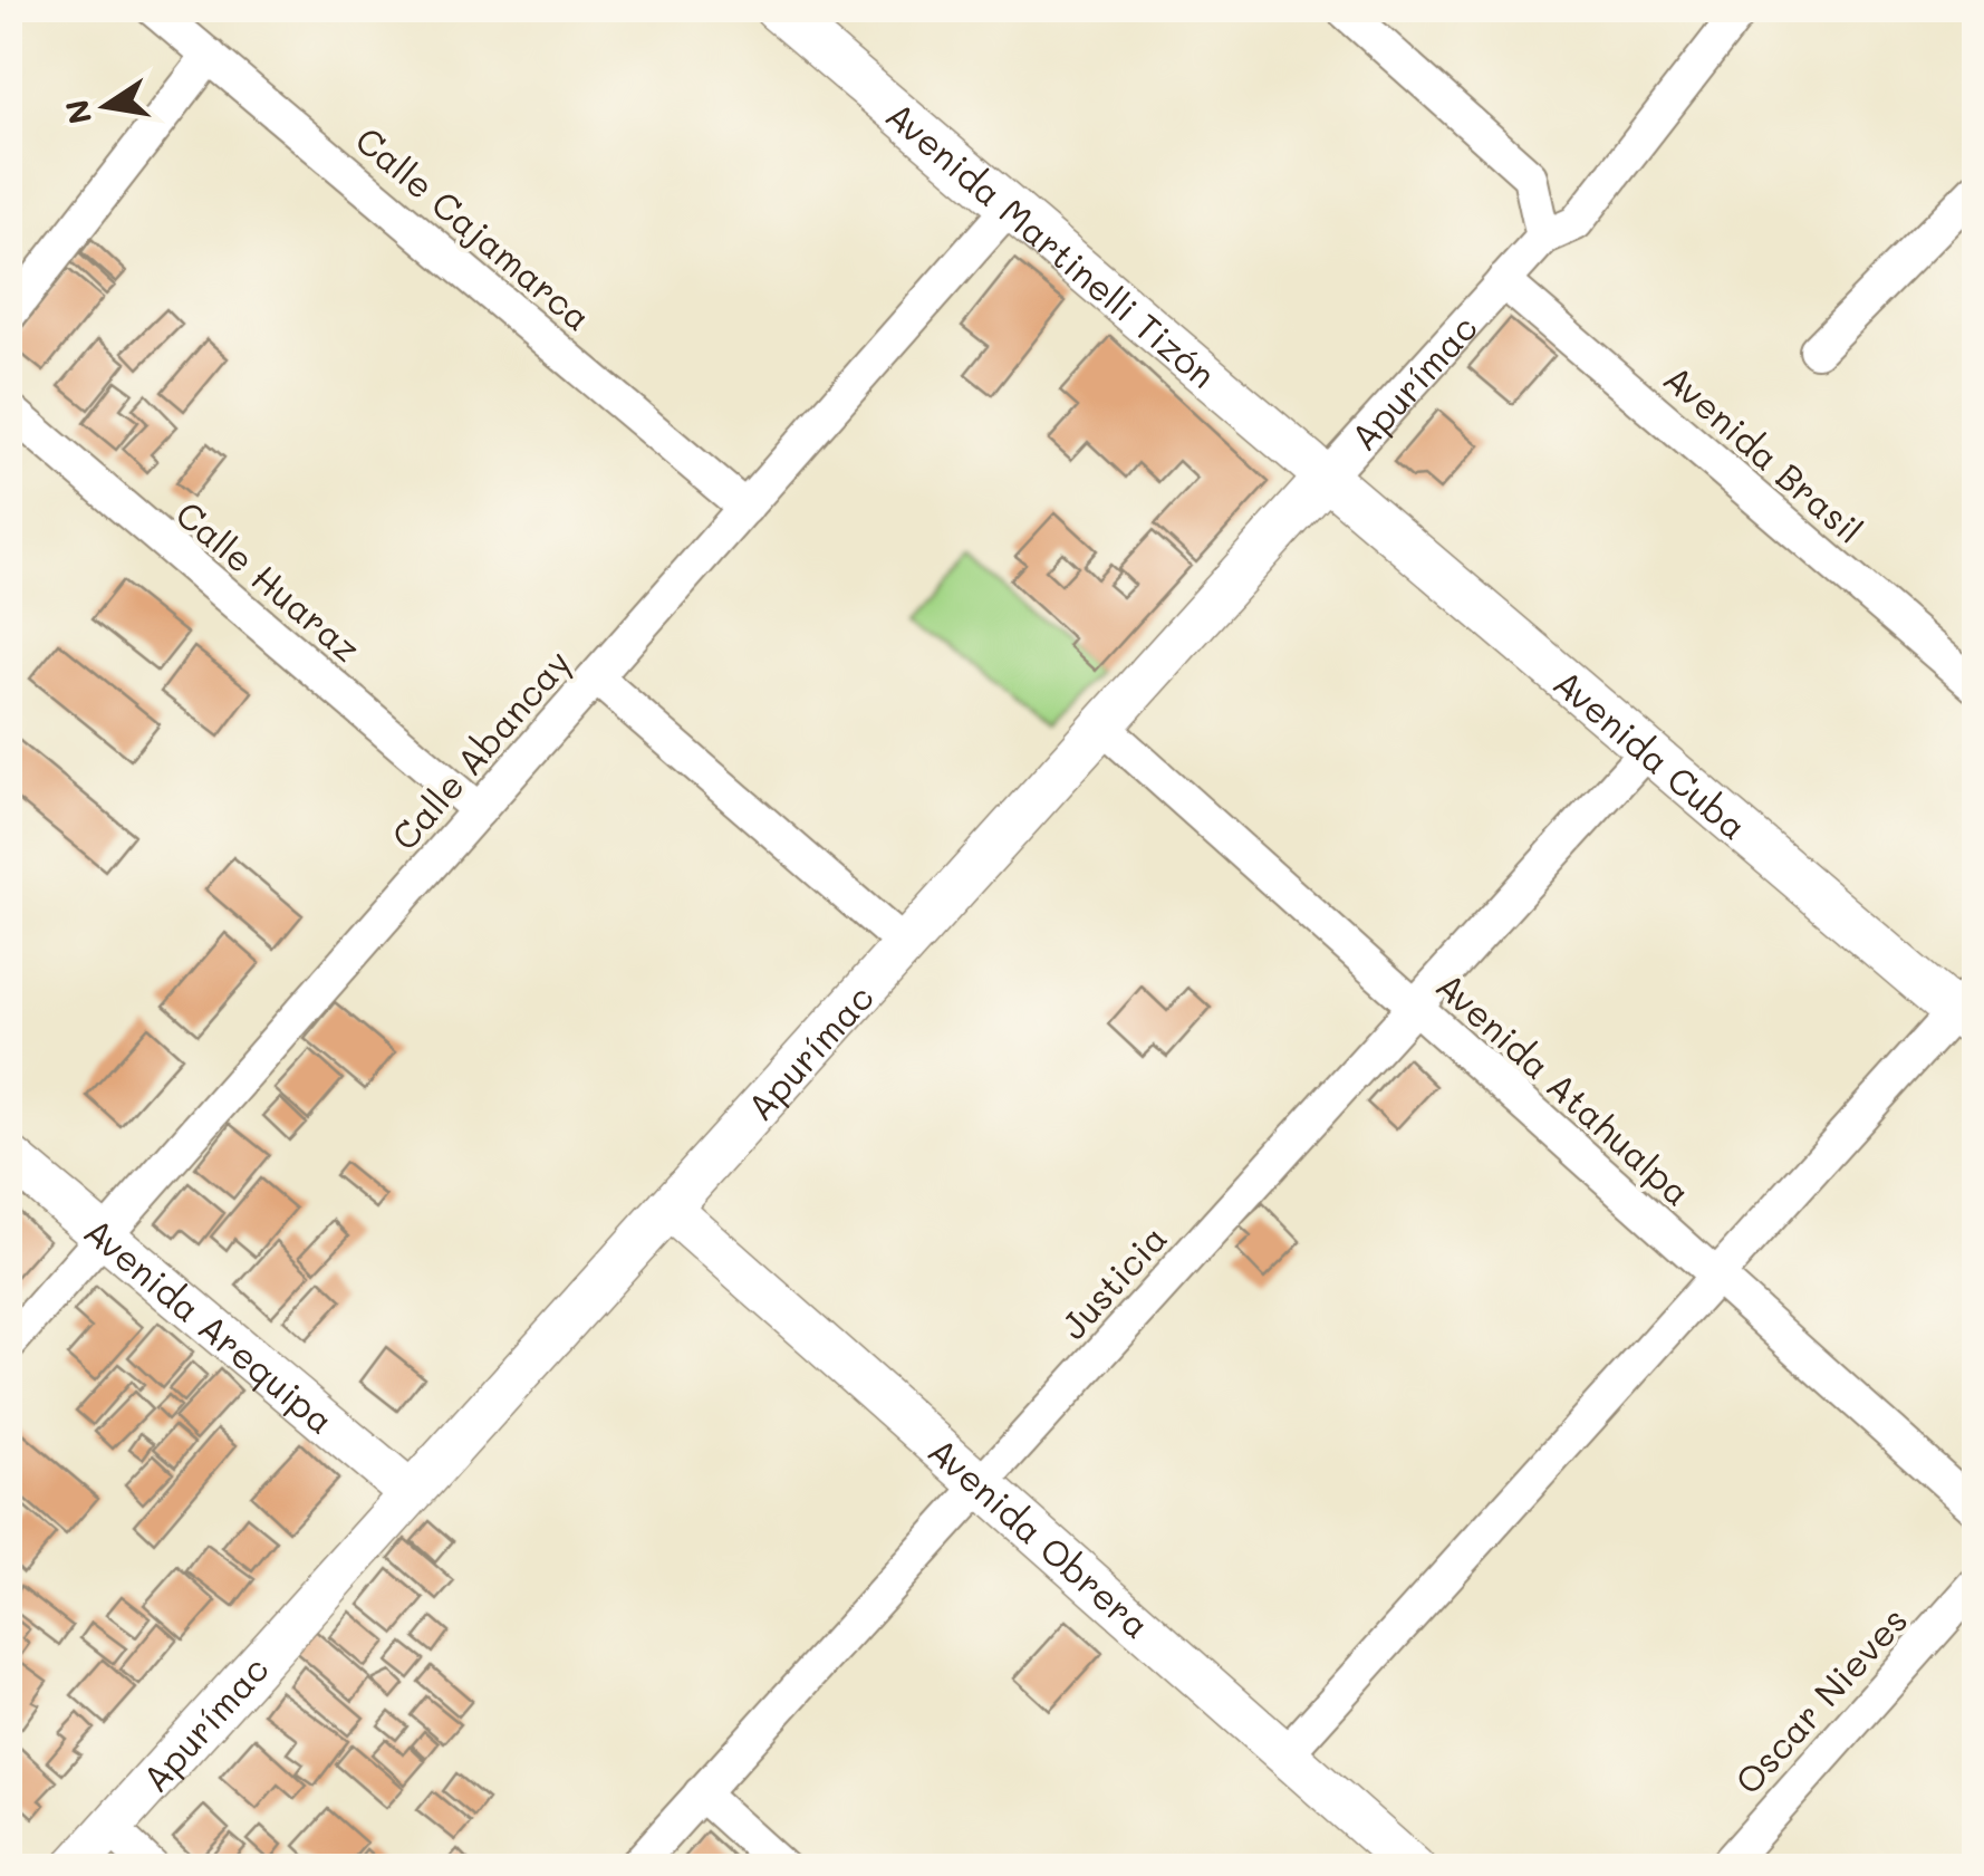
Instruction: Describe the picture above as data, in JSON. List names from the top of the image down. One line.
{"streets":{"street":["Calle Cajamarca","Avenida Martinelli Tizón","Apurímac","Avenida Brasil","Calle Huaraz","Calle Abancay","Avenida Cuba","Avenida Atahualpa","Justicia","Avenida Arequipa","Avenida Obrera","Oscar Nieves"]},"crossings":[["Calle Cajamarca","Calle Abancay"],["Avenida Martinelli Tizón","Apurímac"],["Avenida Martinelli Tizón","Calle Abancay"],["Avenida Martinelli Tizón","Avenida Cuba"],["Apurímac","Avenida Brasil"],["Apurímac","Avenida Cuba"],["Apurímac","Avenida Atahualpa"],["Apurímac","Avenida Arequipa"],["Apurímac","Avenida Obrera"],["Calle Huaraz","Calle Abancay"],["Calle Abancay","Avenida Arequipa"],["Avenida Cuba","Justicia"],["Avenida Atahualpa","Justicia"],["Justicia","Avenida Obrera"]],"north":"left"}
